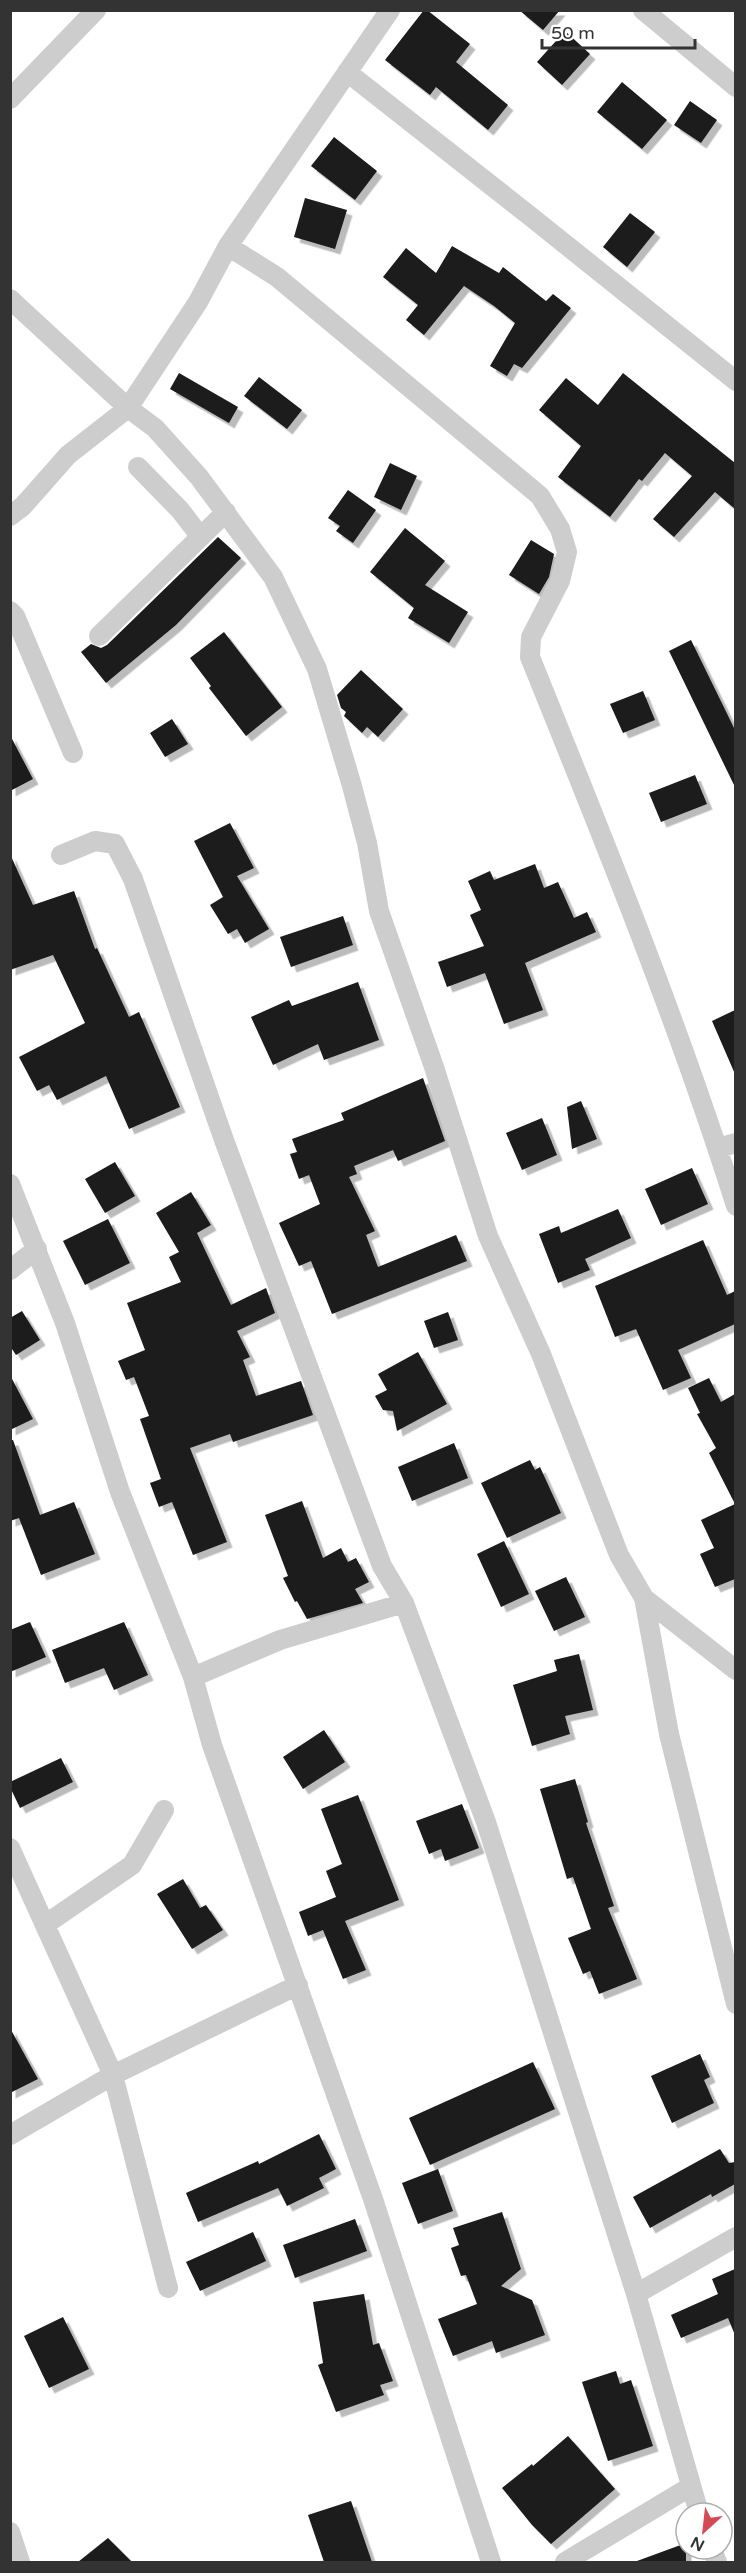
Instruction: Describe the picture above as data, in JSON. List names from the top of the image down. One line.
{"scale_bar":"50 m","north":"bottom left"}
